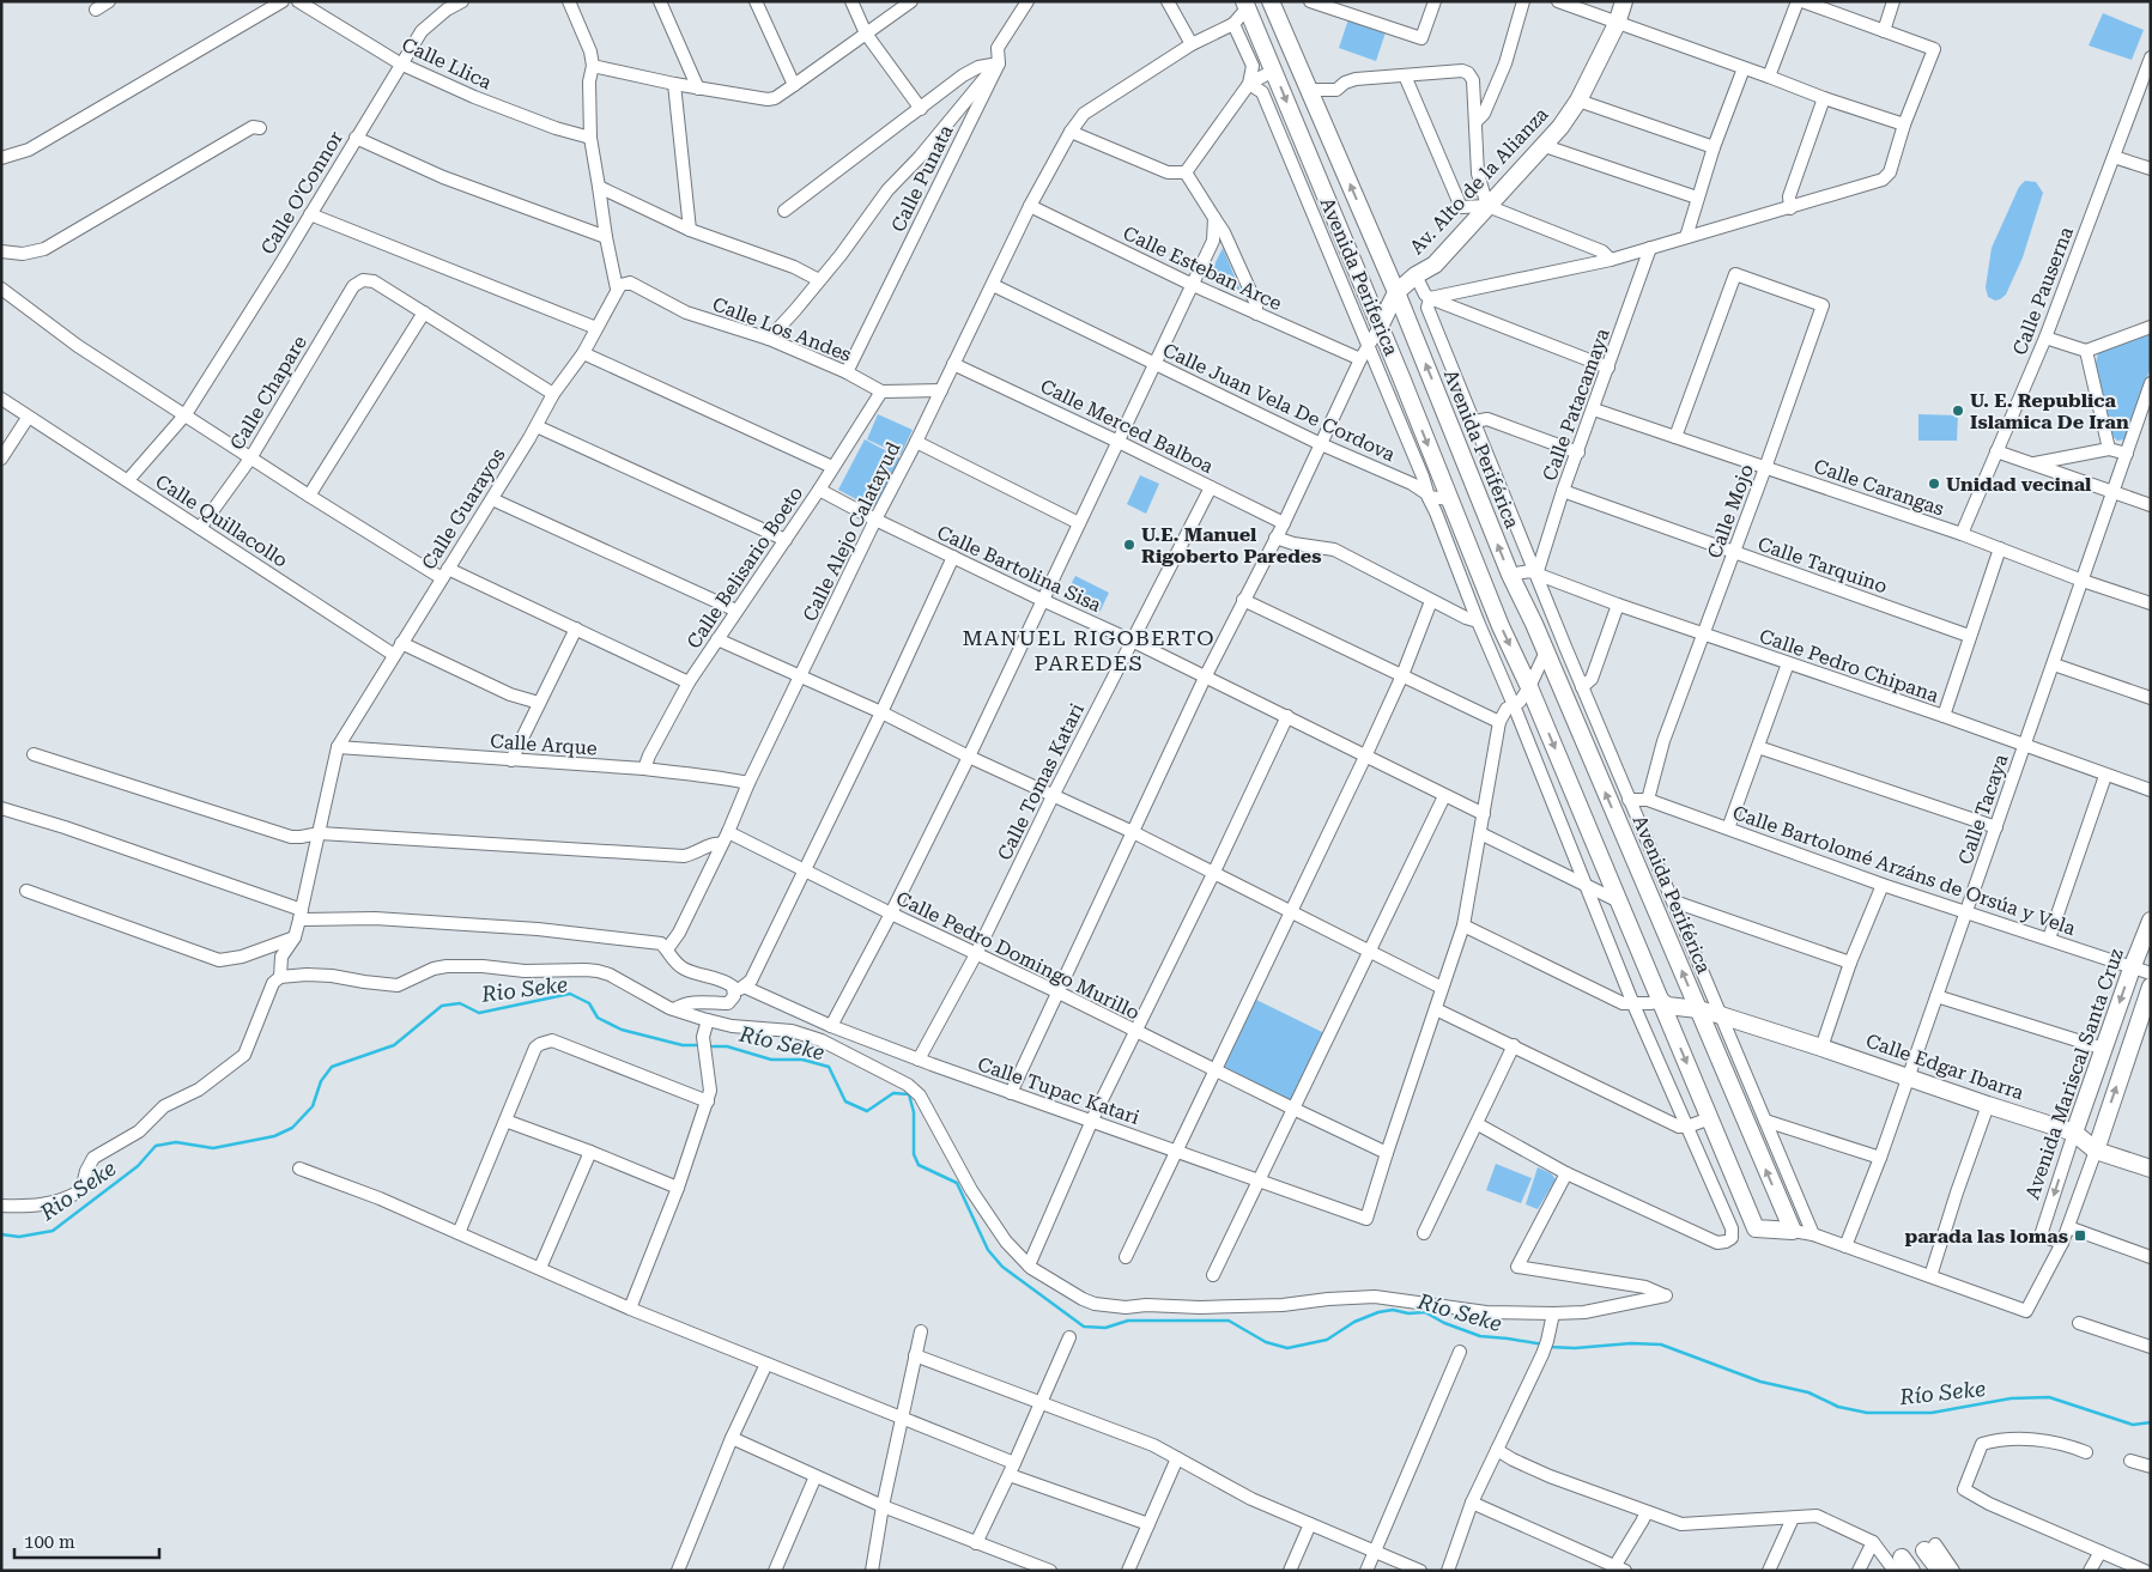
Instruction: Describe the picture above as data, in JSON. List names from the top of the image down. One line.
{"streets":{"street":["Calle Llica","Calle Punata","Av. Alto de la Alianza","Calle O'Connor","Calle Esteban Arce","Avenida Periferica","Calle Pauserna","Calle Los Andes","Calle Chapare","Calle Juan Vela De Cordova","Calle Patacamaya","Calle Merced Balboa","Avenida Periférica","Calle Carangas","Calle Guarayos","Calle Mojo","Calle Quillacollo","Calle Alejo Calatayud","Calle Tarquino","Calle Belisario Boeto","Calle Bartolina Sisa","Calle Pedro Chipana","Calle Arque","Calle Tomas Katari","Calle Tacaya","Calle Bartolomé Arzáns de Orsúa y Vela","Calle Pedro Domingo Murillo","Calle Edgar Ibarra","Avenida Mariscal Santa Cruz","Calle Tupac Katari"]},"crossings":[["Calle Llica","Calle O'Connor"],["Calle Punata","Calle Los Andes"],["Av. Alto de la Alianza","Avenida Periférica"],["Calle O'Connor","Calle Quillacollo"],["Calle Esteban Arce","Calle Alejo Calatayud"],["Avenida Periferica","Calle Juan Vela De Cordova"],["Calle Pauserna","Calle Carangas"],["Calle Los Andes","Calle Guarayos"],["Calle Los Andes","Calle Belisario Boeto"],["Calle Chapare","Calle Quillacollo"],["Calle Juan Vela De Cordova","Calle Alejo Calatayud"],["Calle Patacamaya","Calle Carangas"],["Calle Patacamaya","Calle Tarquino"],["Calle Patacamaya","Calle Pedro Chipana"],["Calle Merced Balboa","Calle Alejo Calatayud"],["Calle Merced Balboa","Calle Tomas Katari"],["Avenida Periférica","Calle Edgar Ibarra"],["Calle Carangas","Calle Mojo"],["Calle Carangas","Calle Tacaya"],["Calle Guarayos","Calle Quillacollo"],["Calle Guarayos","Calle Arque"],["Calle Mojo","Calle Tarquino"],["Calle Mojo","Calle Pedro Chipana"],["Calle Mojo","Calle Bartolomé Arzáns de Orsúa y Vela"],["Calle Alejo Calatayud","Calle Bartolina Sisa"],["Calle Alejo Calatayud","Calle Arque"],["Calle Alejo Calatayud","Calle Pedro Domingo Murillo"],["Calle Alejo Calatayud","Calle Tupac Katari"],["Calle Belisario Boeto","Calle Bartolina Sisa"],["Calle Belisario Boeto","Calle Arque"],["Calle Bartolina Sisa","Calle Tomas Katari"],["Calle Pedro Chipana","Calle Tacaya"],["Calle Tomas Katari","Calle Pedro Domingo Murillo"],["Calle Tomas Katari","Calle Tupac Katari"],["Calle Tacaya","Calle Bartolomé Arzáns de Orsúa y Vela"],["Calle Tacaya","Calle Edgar Ibarra"],["Calle Bartolomé Arzáns de Orsúa y Vela","Avenida Mariscal Santa Cruz"],["Calle Pedro Domingo Murillo","Calle Tupac Katari"],["Calle Edgar Ibarra","Avenida Mariscal Santa Cruz"]],"districts":["MANUEL RIGOBERTO PAREDES"],"water":["Rio Seke","Río Seke"],"places":{"other":["U. E. Republica Islamica De Iran","Unidad vecinal","U.E. Manuel Rigoberto Paredes"],"transit":["parada las lomas"]},"scale_bar":"100 m"}
